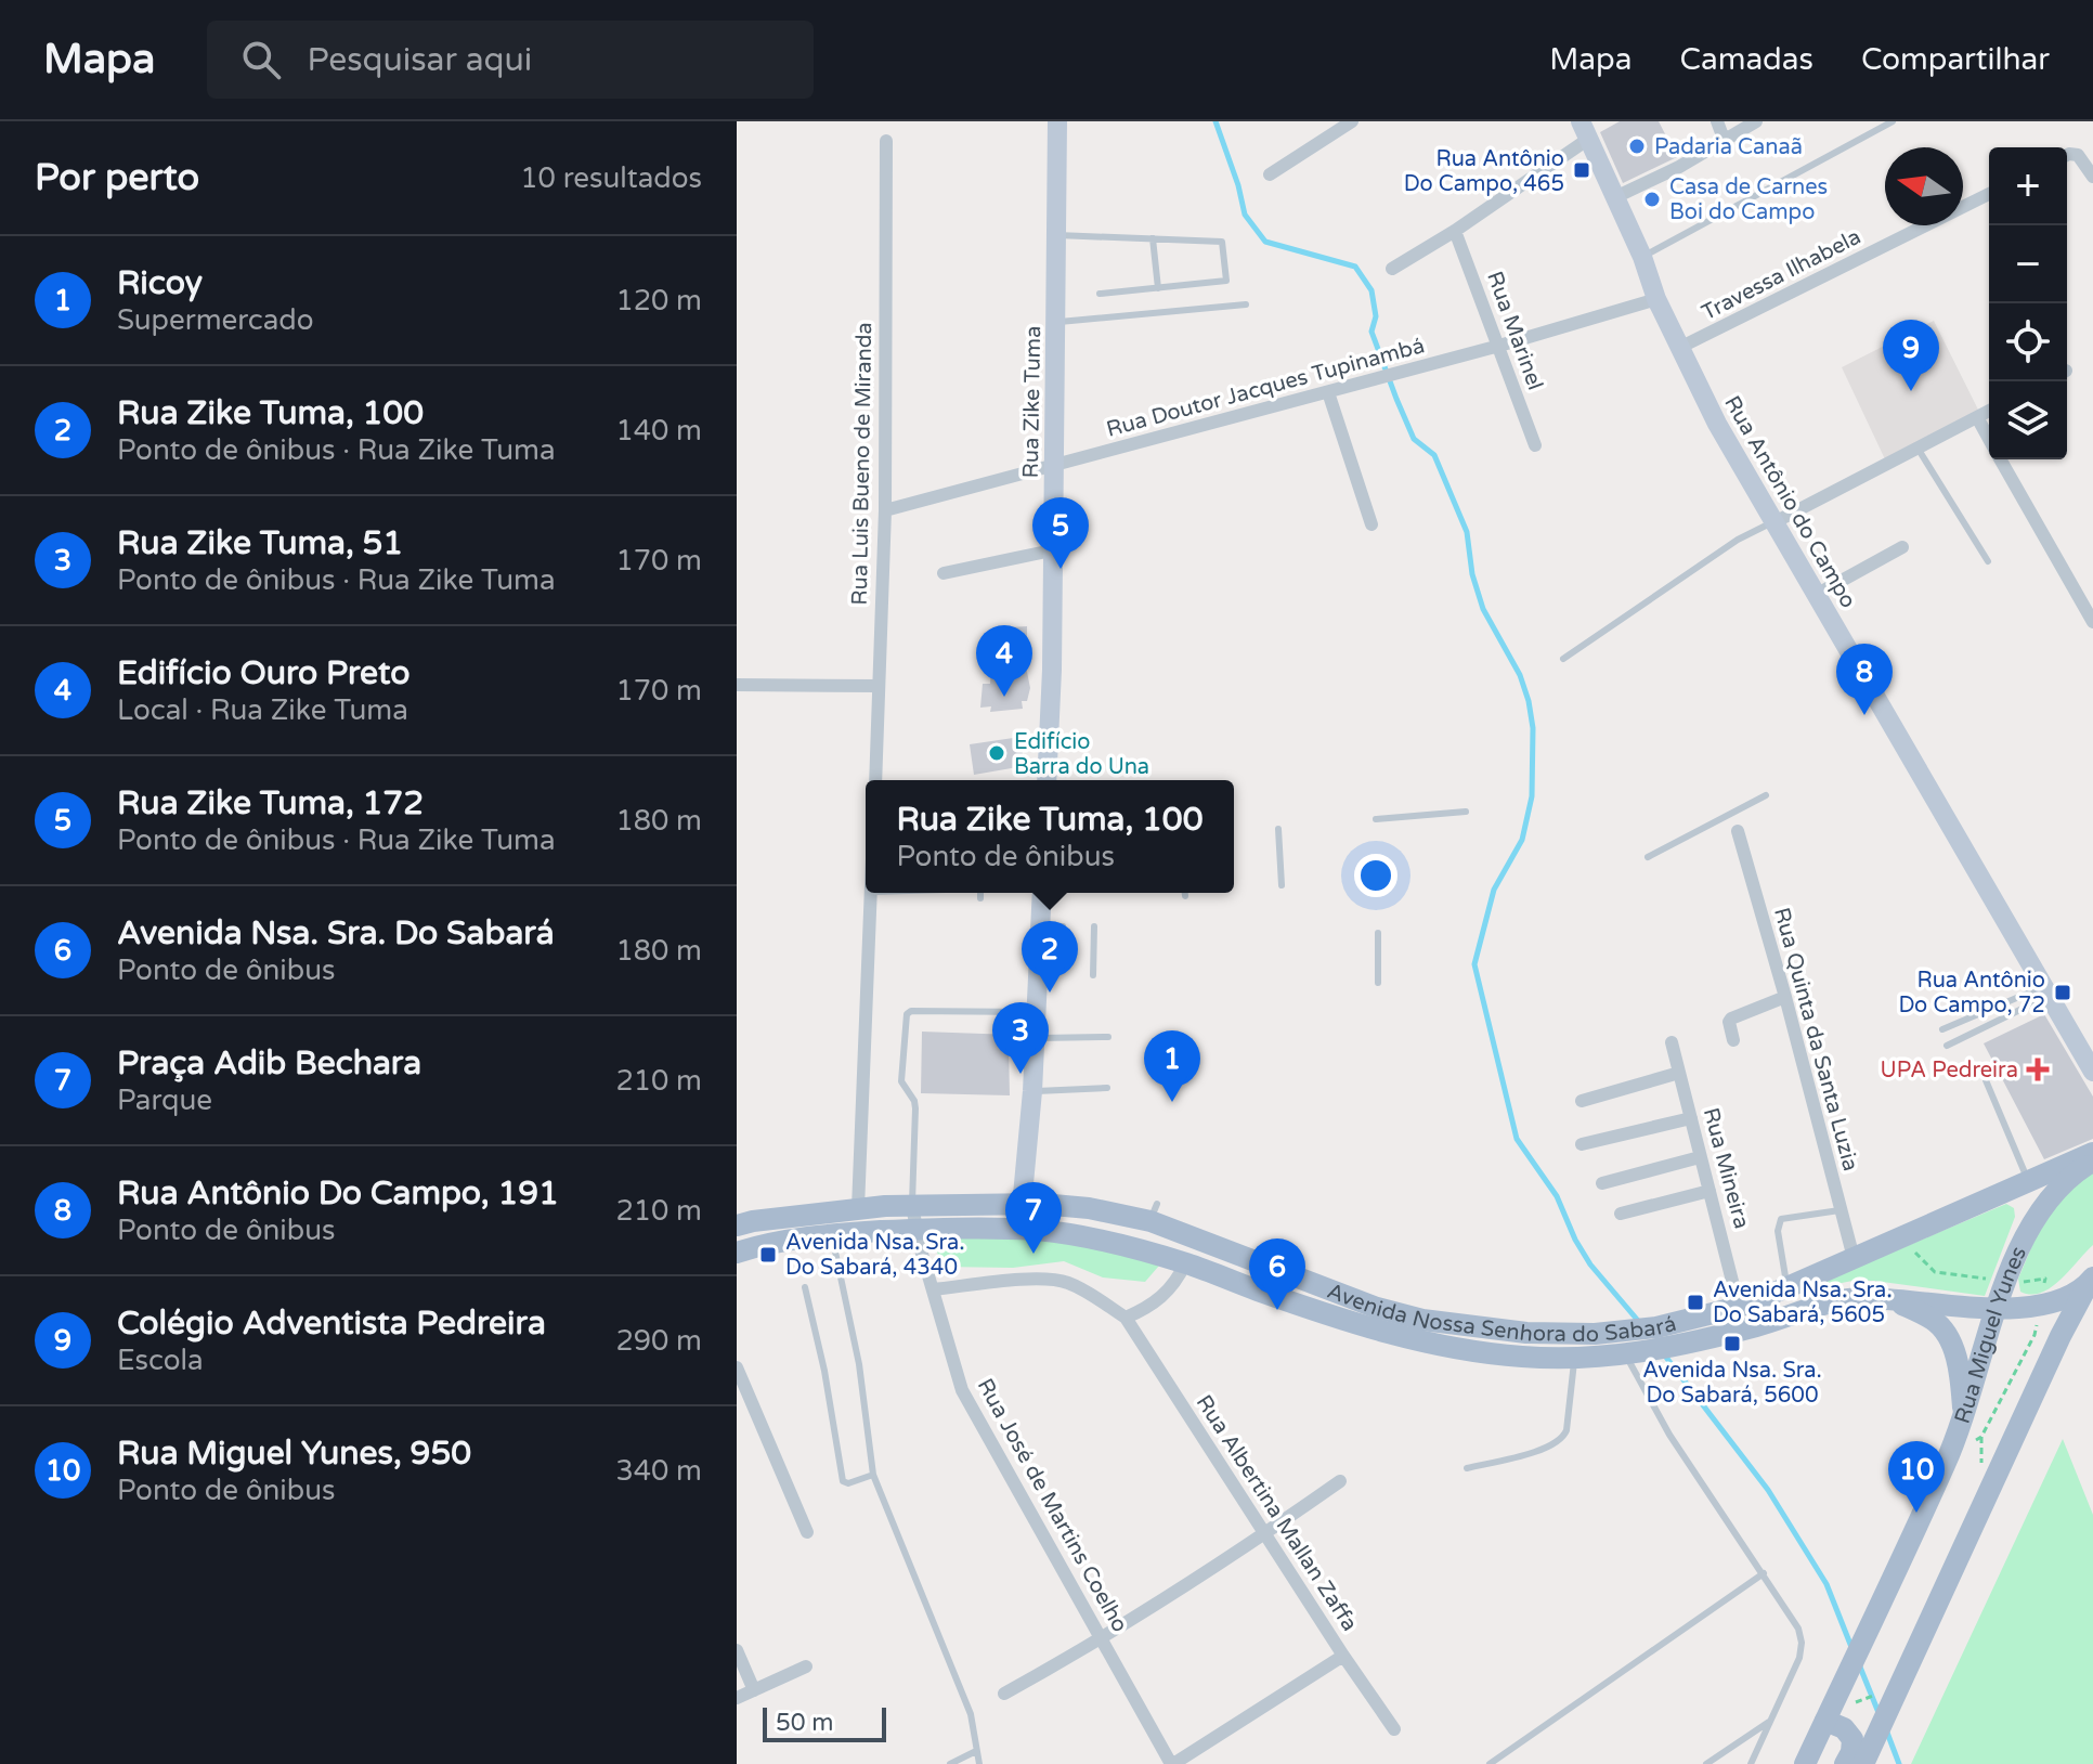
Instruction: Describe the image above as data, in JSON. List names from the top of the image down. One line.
{"streets":{"main road":["Avenida Nossa Senhora do Sabará","Rua Miguel Yunes"],"street":["Travessa Ilhabela","Rua Marinel","Rua Doutor Jacques Tupinambá","Rua Zike Tuma","Rua Luis Bueno de Miranda","Rua Antônio do Campo","Rua Quinta da Santa Luzia","Rua Mineira","Rua José de Martins Coelho","Rua Albertina Mallan Zaffa"]},"crossings":[["Travessa Ilhabela","Rua Antônio do Campo"],["Rua Marinel","Rua Doutor Jacques Tupinambá"],["Rua Doutor Jacques Tupinambá","Rua Zike Tuma"],["Rua Doutor Jacques Tupinambá","Rua Luis Bueno de Miranda"],["Rua Doutor Jacques Tupinambá","Rua Antônio do Campo"],["Rua Quinta da Santa Luzia","Avenida Nossa Senhora do Sabará"],["Rua Mineira","Avenida Nossa Senhora do Sabará"],["Avenida Nossa Senhora do Sabará","Rua Miguel Yunes"],["Avenida Nossa Senhora do Sabará","Rua José de Martins Coelho"]],"places":{"other":["Padaria Canaã","Casa de Carnes Boi do Campo","Edifício Barra do Una"],"transit":["Rua Antônio Do Campo, 465","Rua Antônio Do Campo, 72","Avenida Nsa. Sra. Do Sabará, 4340","Avenida Nsa. Sra. Do Sabará, 5605","Avenida Nsa. Sra. Do Sabará, 5600"],"health":["UPA Pedreira"]},"scale_bar":"50 m","north":"left","page":{"header":"Mapa","search":"Pesquisar aqui","nav":["Mapa","Camadas","Compartilhar"],"heading":["Por perto","10 resultados"],"map_buttons":["+","−"],"list":[{"mark":"1","name":"Ricoy","note":"Supermercado","value":"120 m"},{"mark":"2","name":"Rua Zike Tuma, 100","note":"Ponto de ônibus · Rua Zike Tuma","value":"140 m"},{"mark":"3","name":"Rua Zike Tuma, 51","note":"Ponto de ônibus · Rua Zike Tuma","value":"170 m"},{"mark":"4","name":"Edifício Ouro Preto","note":"Local · Rua Zike Tuma","value":"170 m"},{"mark":"5","name":"Rua Zike Tuma, 172","note":"Ponto de ônibus · Rua Zike Tuma","value":"180 m"},{"mark":"6","name":"Avenida Nsa. Sra. Do Sabará","note":"Ponto de ônibus","value":"180 m"},{"mark":"7","name":"Praça Adib Bechara","note":"Parque","value":"210 m"},{"mark":"8","name":"Rua Antônio Do Campo, 191","note":"Ponto de ônibus","value":"210 m"},{"mark":"9","name":"Colégio Adventista Pedreira","note":"Escola","value":"290 m"},{"mark":"10","name":"Rua Miguel Yunes, 950","note":"Ponto de ônibus","value":"340 m"}],"pins":["9","5","4","8","2","3","1","7","6","10"],"popup":["Rua Zike Tuma, 100","Ponto de ônibus"],"scale":"50 m"}}
